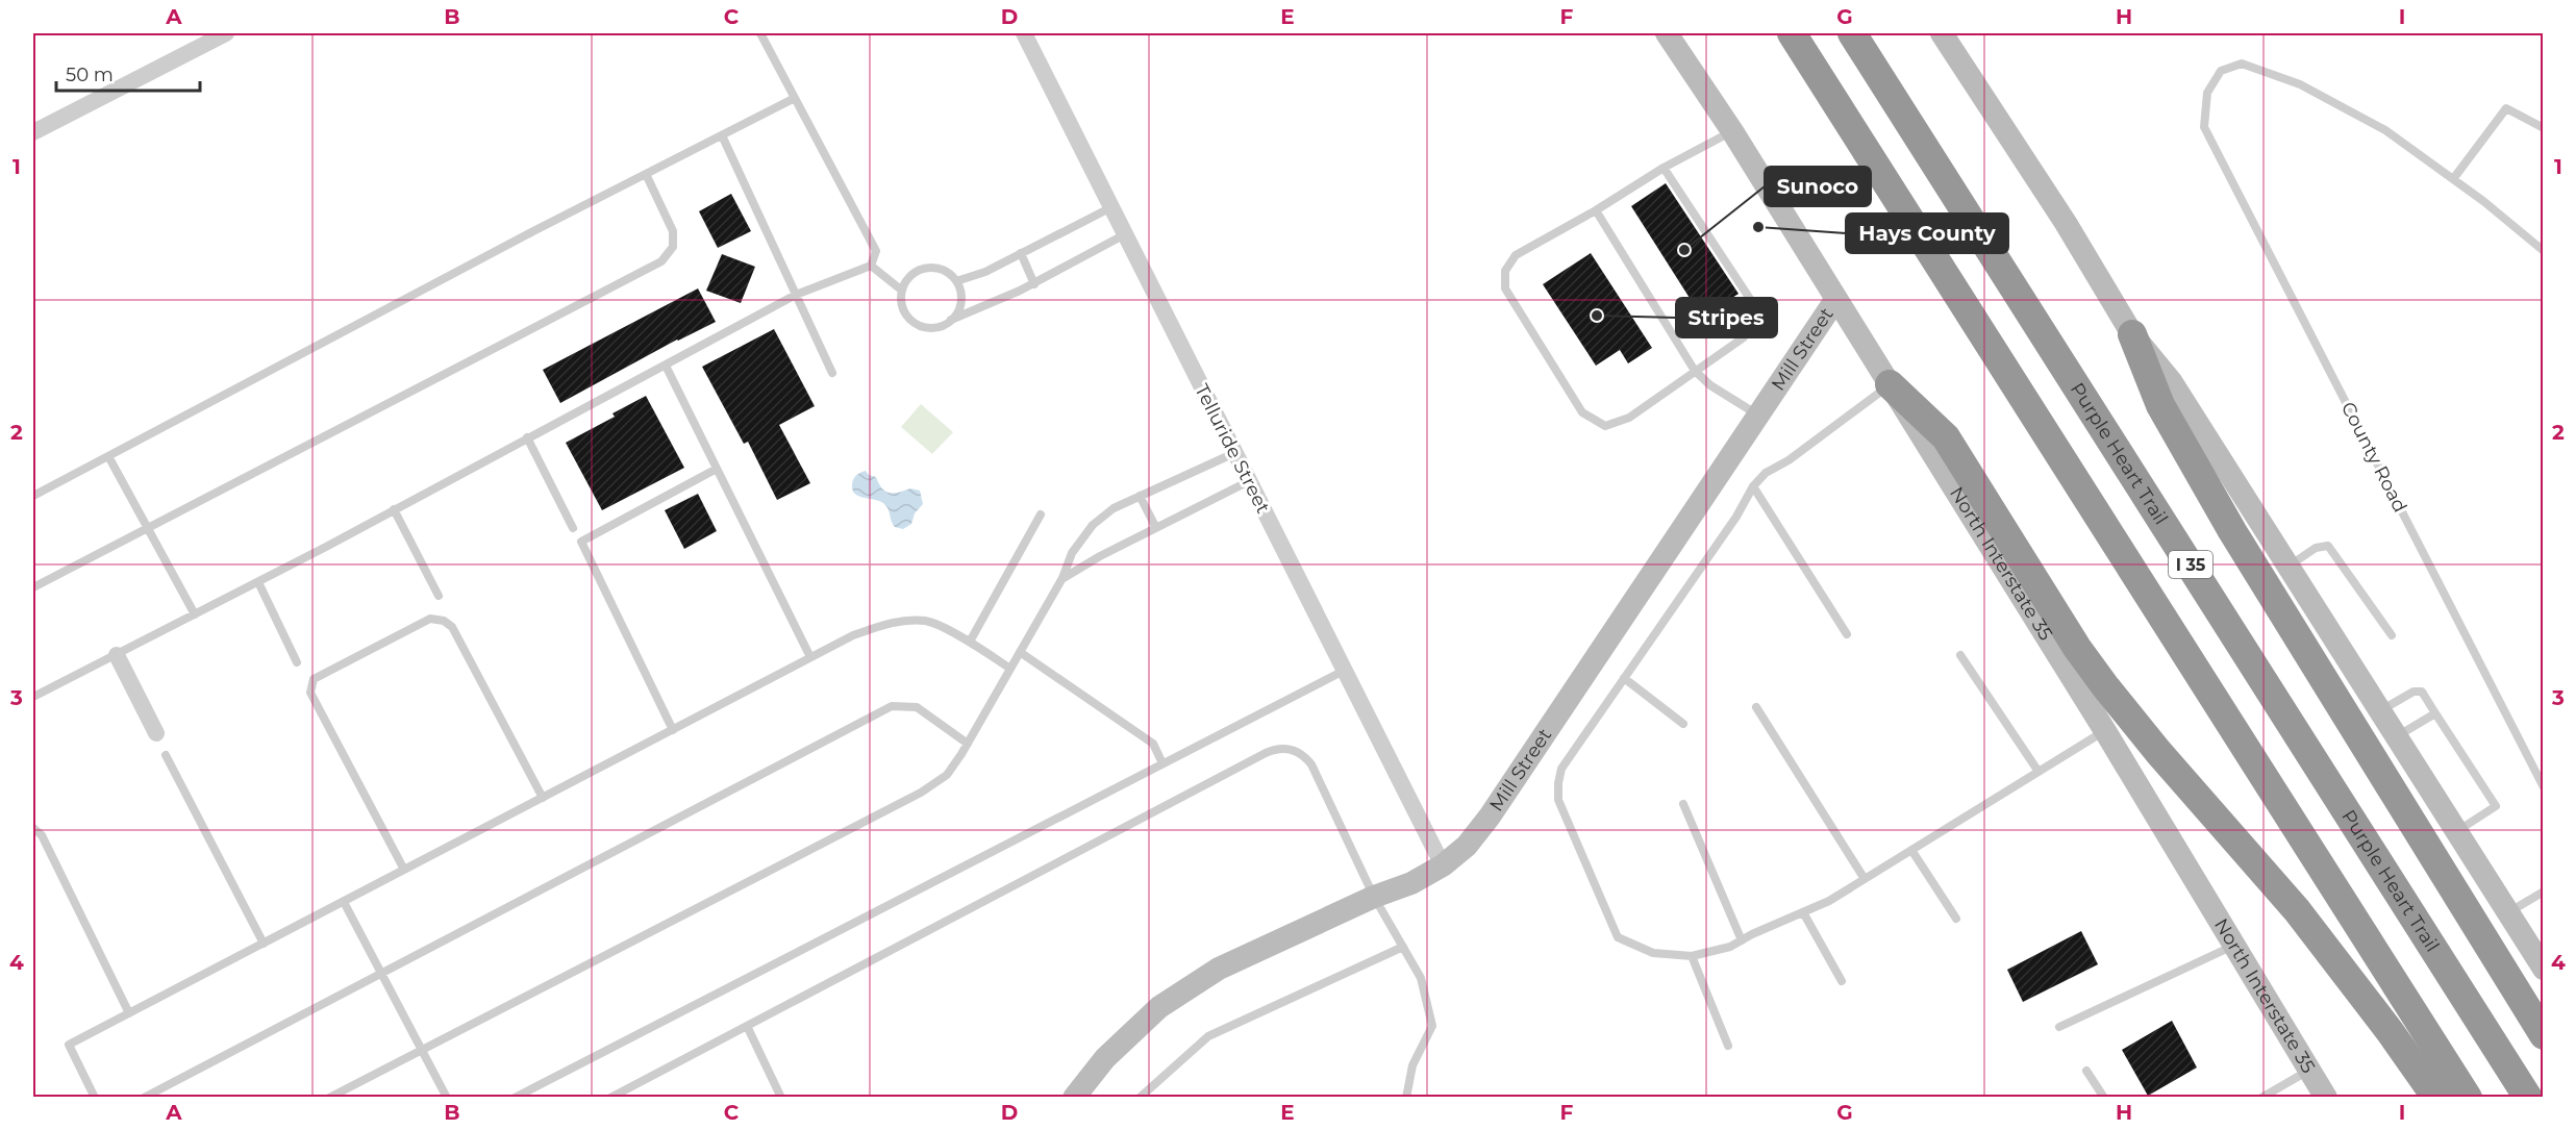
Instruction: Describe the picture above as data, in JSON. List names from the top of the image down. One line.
{"streets":{"highway":["Purple Heart Trail","I 35"],"main road":["Mill Street","North Interstate 35"],"street":["Telluride Street"],"lane":["County Road"]},"crossings":[["Mill Street","Telluride Street"],["Mill Street","North Interstate 35"]],"places":["Hays County","Sunoco","Stripes"],"scale_bar":"50 m","grid":{"columns":["A","B","C","D","E","F","G","H","I"],"rows":["1","2","3","4"]}}
